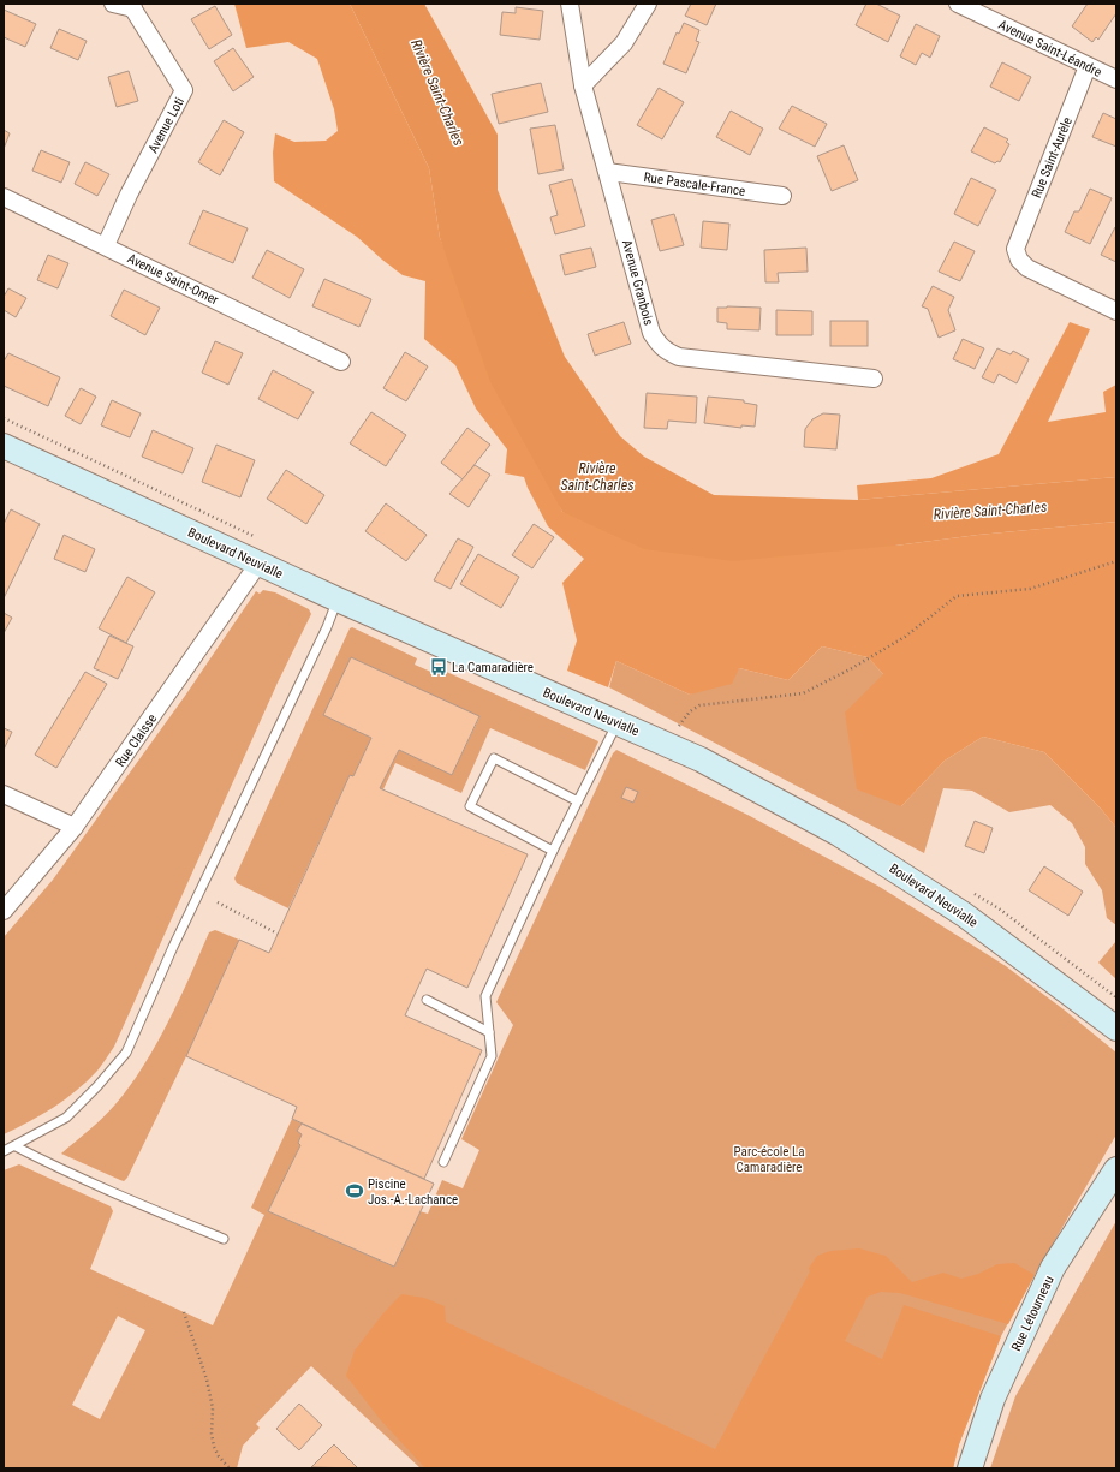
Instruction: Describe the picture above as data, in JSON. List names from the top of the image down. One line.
{"streets":{"main road":["Boulevard Neuvialle","Rue Létourneau"],"street":["Avenue Saint-Léandre","Avenue Loti","Rue Saint-Aurèle","Rue Pascale-France","Avenue Saint-Omer","Avenue Granbois","Rue Claisse"]},"crossings":[["Avenue Saint-Léandre","Rue Saint-Aurèle"],["Avenue Loti","Avenue Saint-Omer"],["Rue Pascale-France","Avenue Granbois"],["Boulevard Neuvialle","Rue Claisse"]],"water":["Rivière Saint-Charles"],"parks":["Parc-école La Camaradière"],"places":{"bus stop":["La Camaradière"],"sports":["Piscine Jos.-A.-Lachance"]}}
